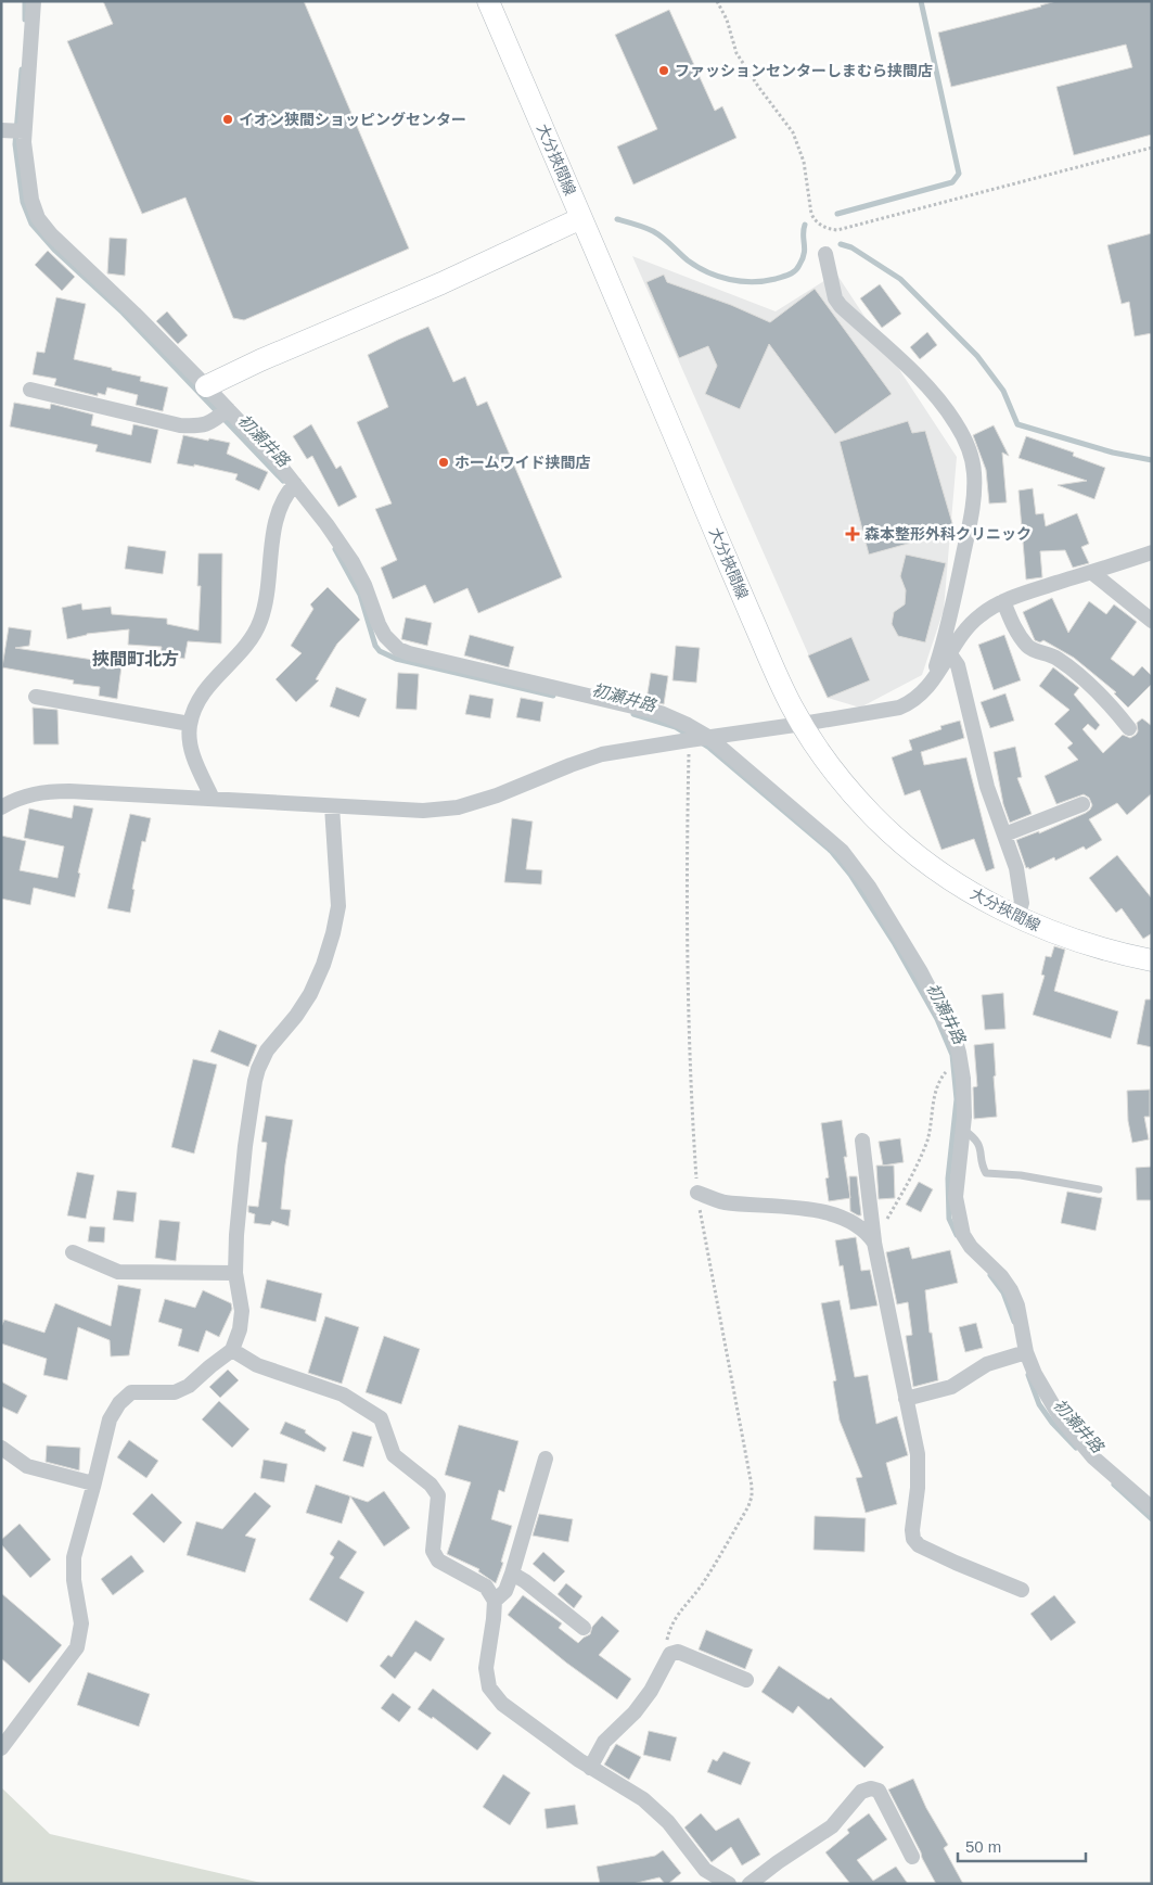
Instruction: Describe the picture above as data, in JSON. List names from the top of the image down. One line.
{"streets":{"main road":["大分挾間線"]},"districts":["挾間町北方"],"water":["初瀬井路"],"places":{"other":["ファッションセンターしまむら挟間店","イオン狭間ショッピングセンター","ホームワイド挟間店"],"health":["森本整形外科クリニック"]},"scale_bar":"50 m"}
